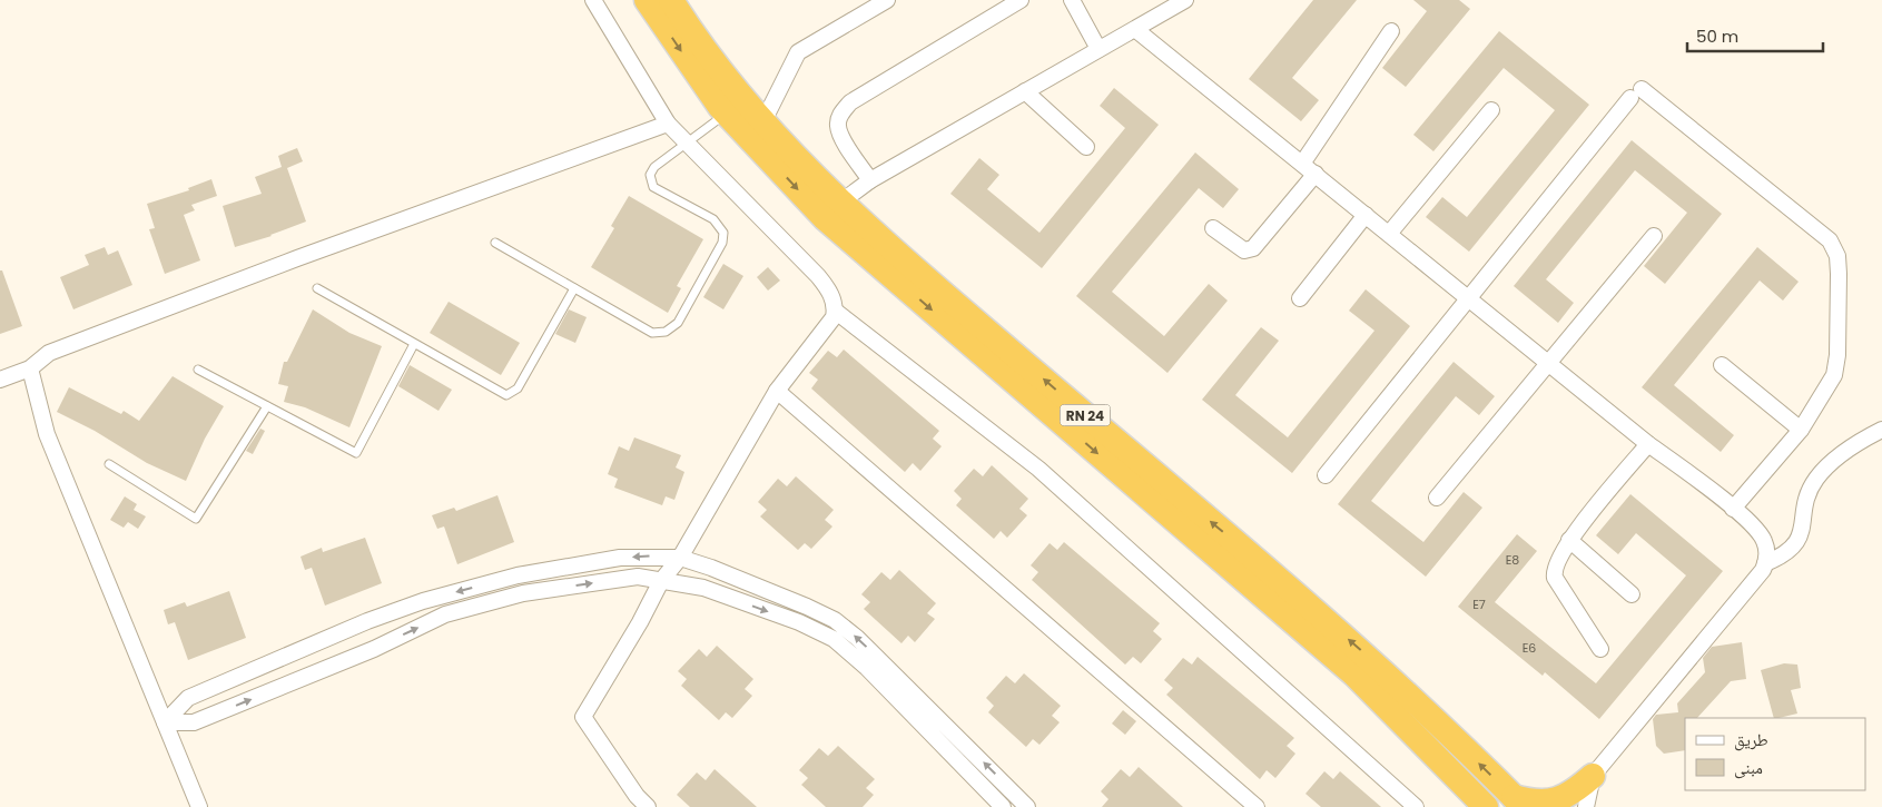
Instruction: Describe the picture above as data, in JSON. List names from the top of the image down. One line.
{"streets":{"highway":["RN 24"]},"house_numbers":["E8","E7","E6"],"legend":["طريق","مبنى"],"scale_bar":"50 m"}
